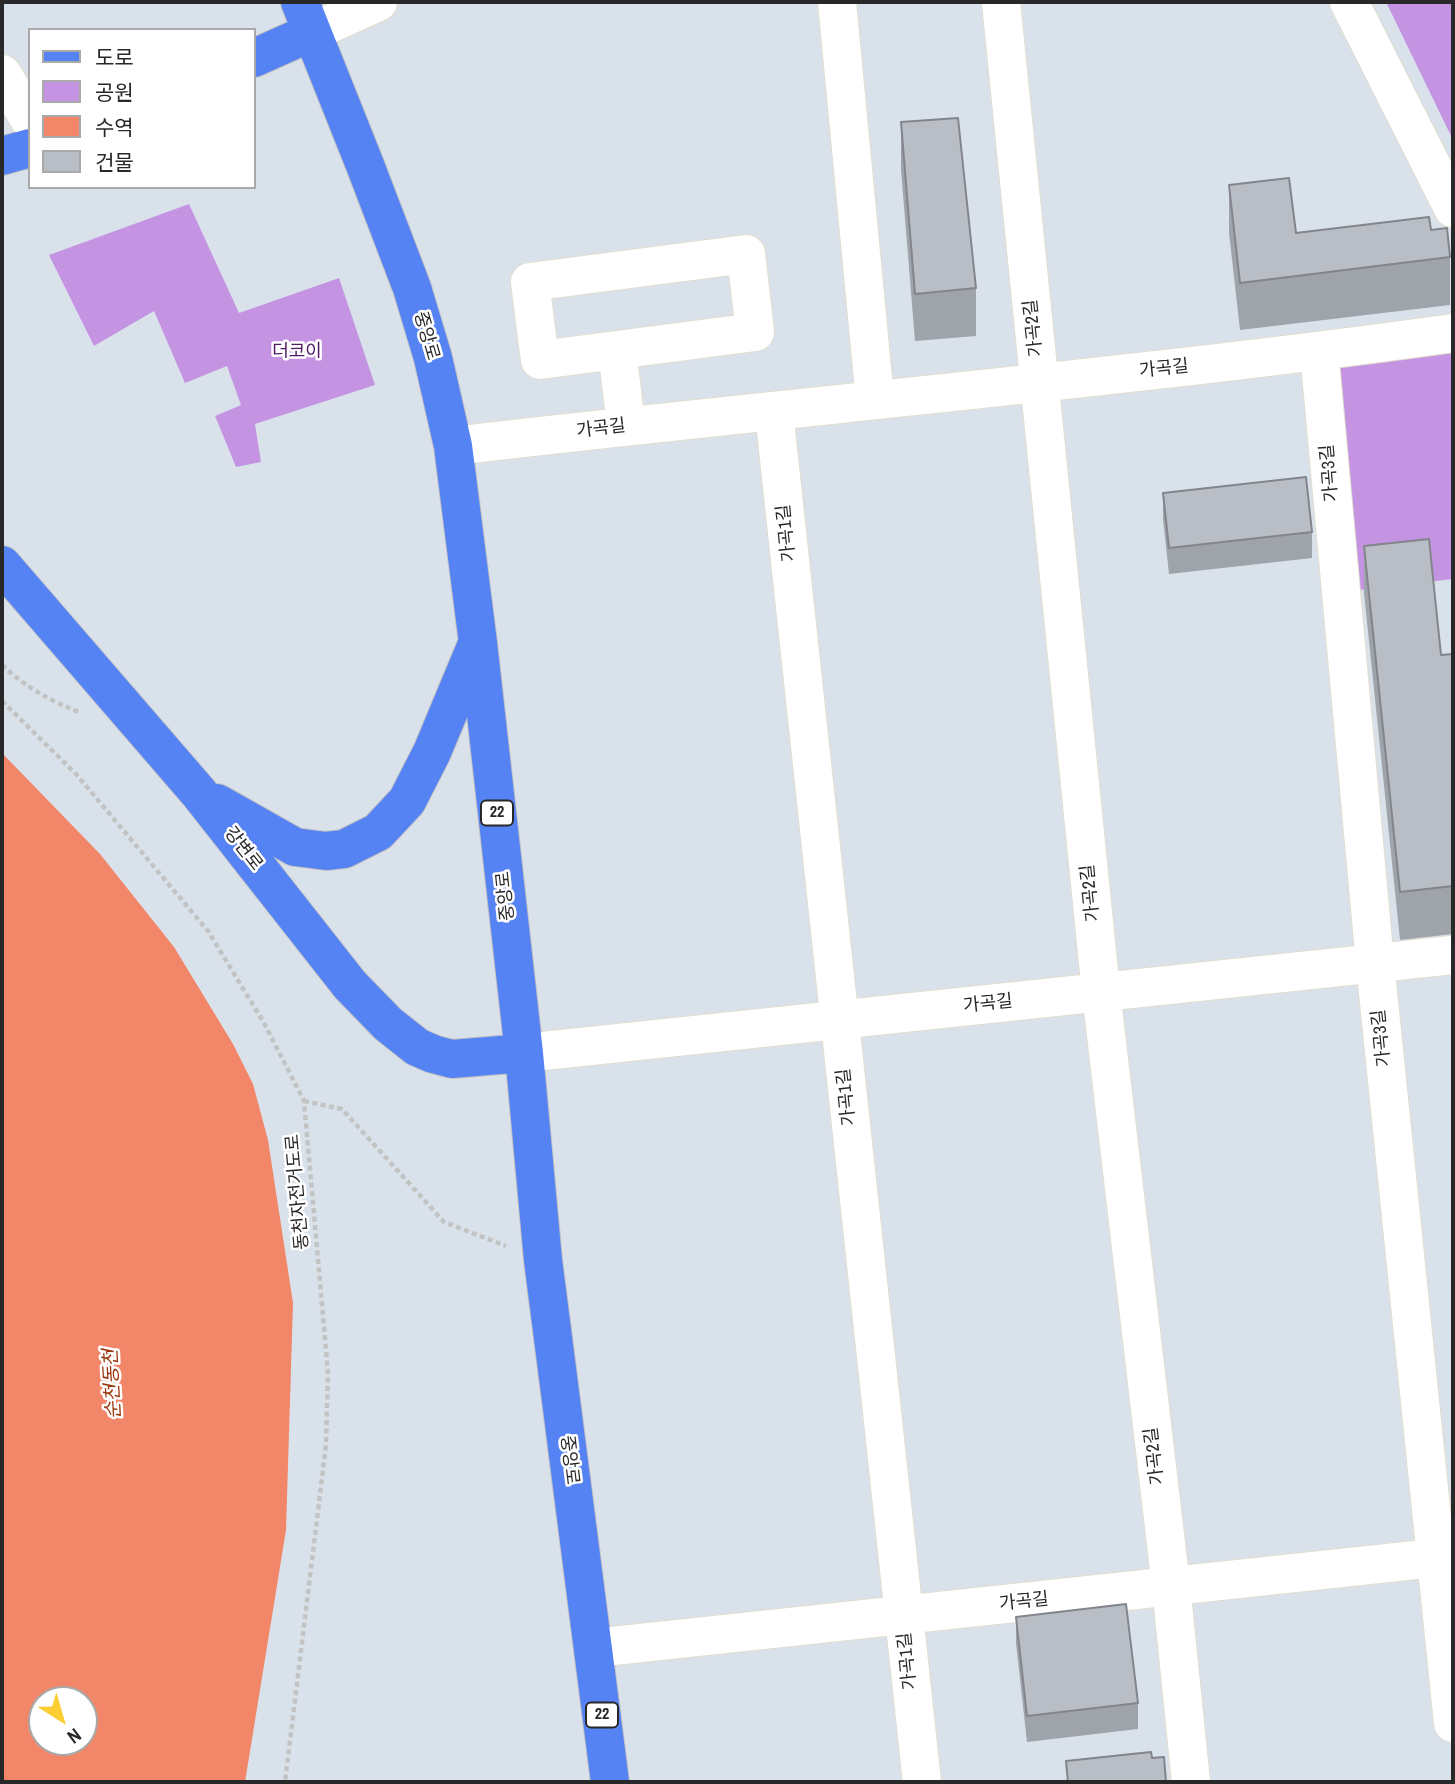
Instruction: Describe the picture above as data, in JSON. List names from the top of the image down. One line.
{"streets":{"main road":["중앙로","22","강변로"],"street":["가곡2길","가곡길","가곡3길","가곡1길"],"path":["동천자전거도로"]},"crossings":[["가곡2길","가곡길"],["중앙로","가곡길"],["중앙로","강변로"],["가곡길","가곡3길"],["가곡길","가곡1길"],["가곡길","강변로"]],"water":["순천동천"],"parks":["더코이"],"legend":["도로","공원","수역","건물"],"north":"bottom right"}
